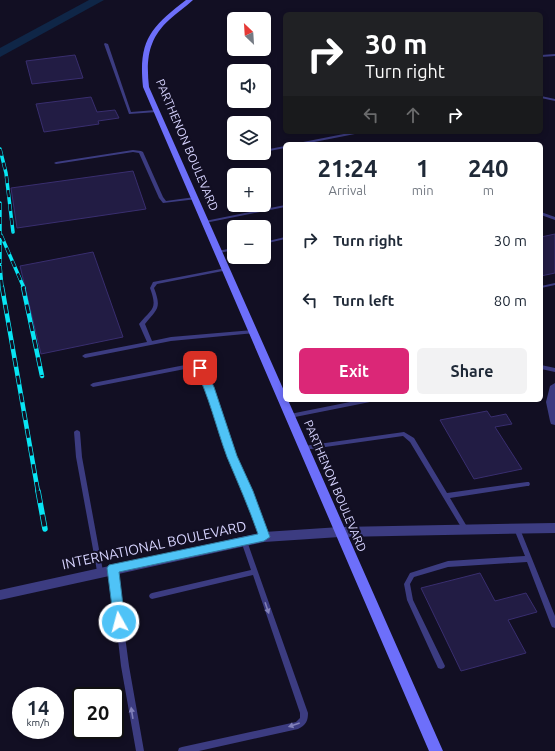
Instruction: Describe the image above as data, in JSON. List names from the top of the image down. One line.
{"streets":{"main road":["PARTHENON BOULEVARD"],"street":["INTERNATIONAL BOULEVARD"]},"crossings":[["PARTHENON BOULEVARD","INTERNATIONAL BOULEVARD"]],"north":"top left","page":{"map_buttons":["+","−"],"turn":["30 m","Turn right"],"eta":["21:24","Arrival","1","min","240","m"],"list":[{"name":"Turn right","value":"30 m"},{"name":"Turn left","value":"80 m"}],"buttons":["Exit","Share"],"speed":"14 km/h","limit":"20"}}
